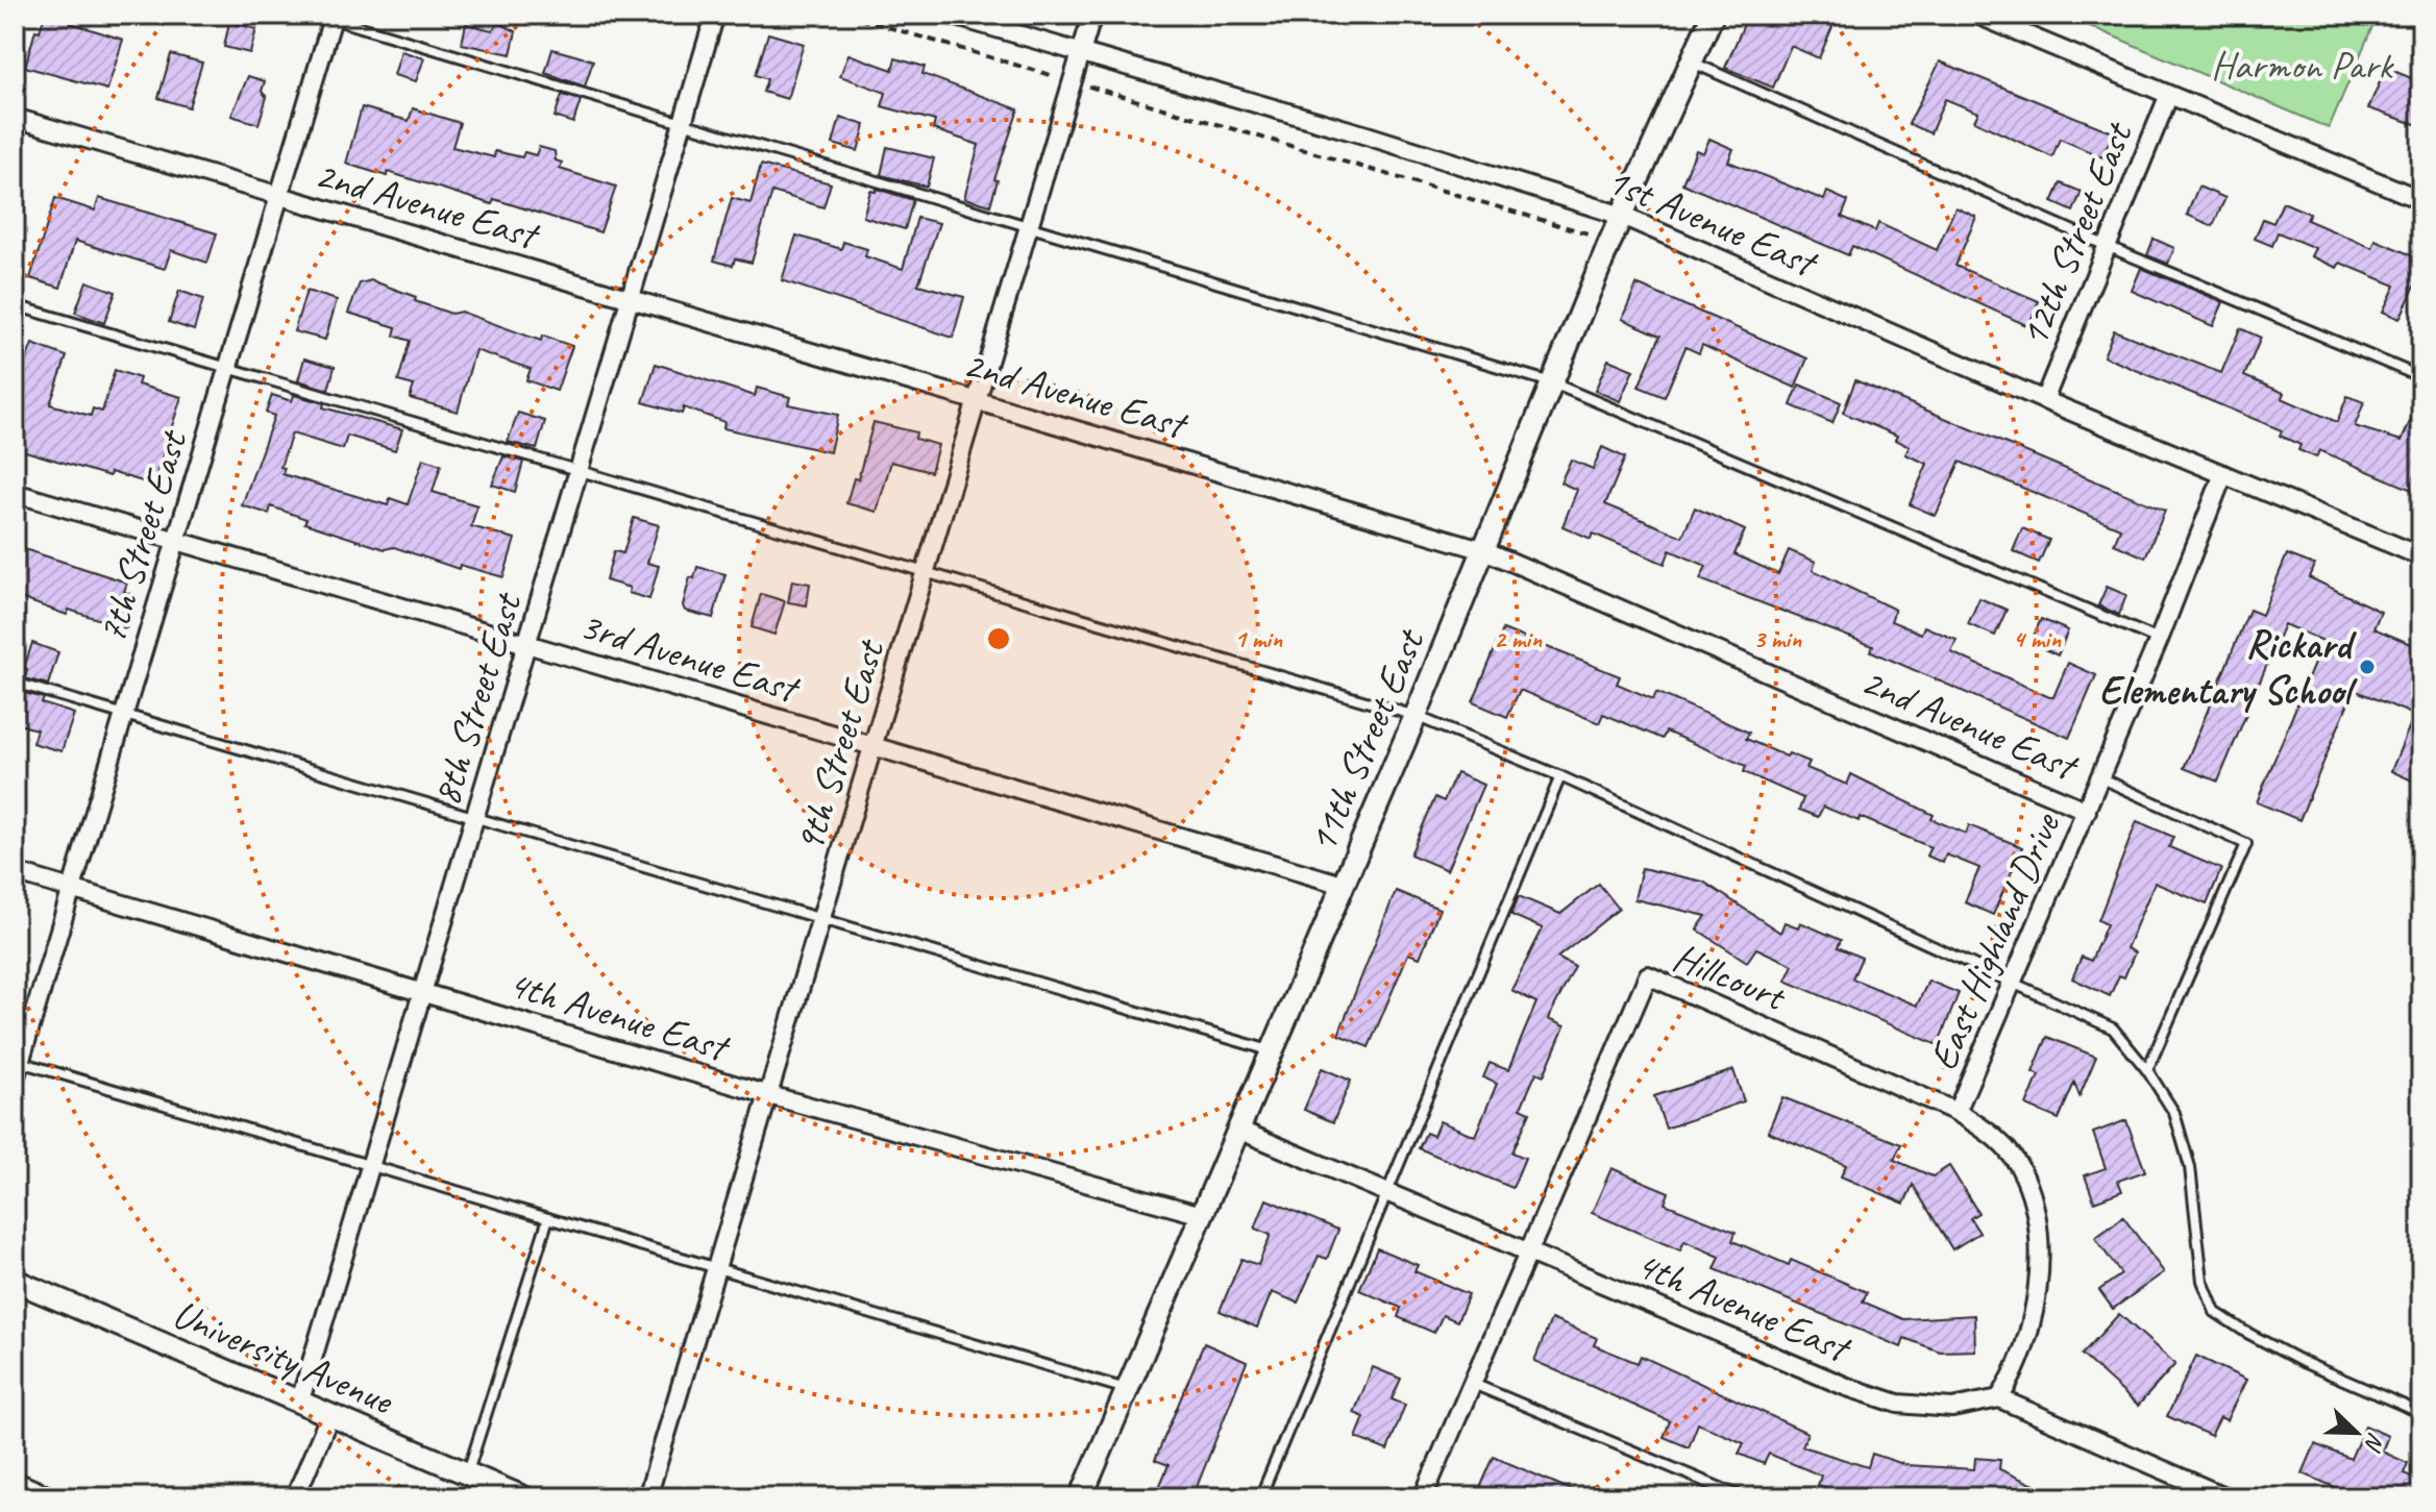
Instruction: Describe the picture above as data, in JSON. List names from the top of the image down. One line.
{"streets":{"street":["2nd Avenue East","1st Avenue East","12th Street East","7th Street East","3rd Avenue East","8th Street East","11th Street East","9th Street East","East Highland Drive","Hillcourt","4th Avenue East","University Avenue"]},"crossings":[["2nd Avenue East","7th Street East"],["2nd Avenue East","8th Street East"],["2nd Avenue East","11th Street East"],["2nd Avenue East","9th Street East"],["2nd Avenue East","East Highland Drive"],["1st Avenue East","12th Street East"],["1st Avenue East","11th Street East"],["1st Avenue East","9th Street East"],["1st Avenue East","East Highland Drive"],["7th Street East","3rd Avenue East"],["7th Street East","4th Avenue East"],["3rd Avenue East","8th Street East"],["3rd Avenue East","11th Street East"],["3rd Avenue East","9th Street East"],["8th Street East","4th Avenue East"],["8th Street East","University Avenue"],["11th Street East","4th Avenue East"],["9th Street East","4th Avenue East"],["East Highland Drive","Hillcourt"],["Hillcourt","4th Avenue East"]],"parks":["Harmon Park"],"places":["Rickard Elementary School"],"north":"bottom right","rings":["1 min","2 min","3 min","4 min"]}
